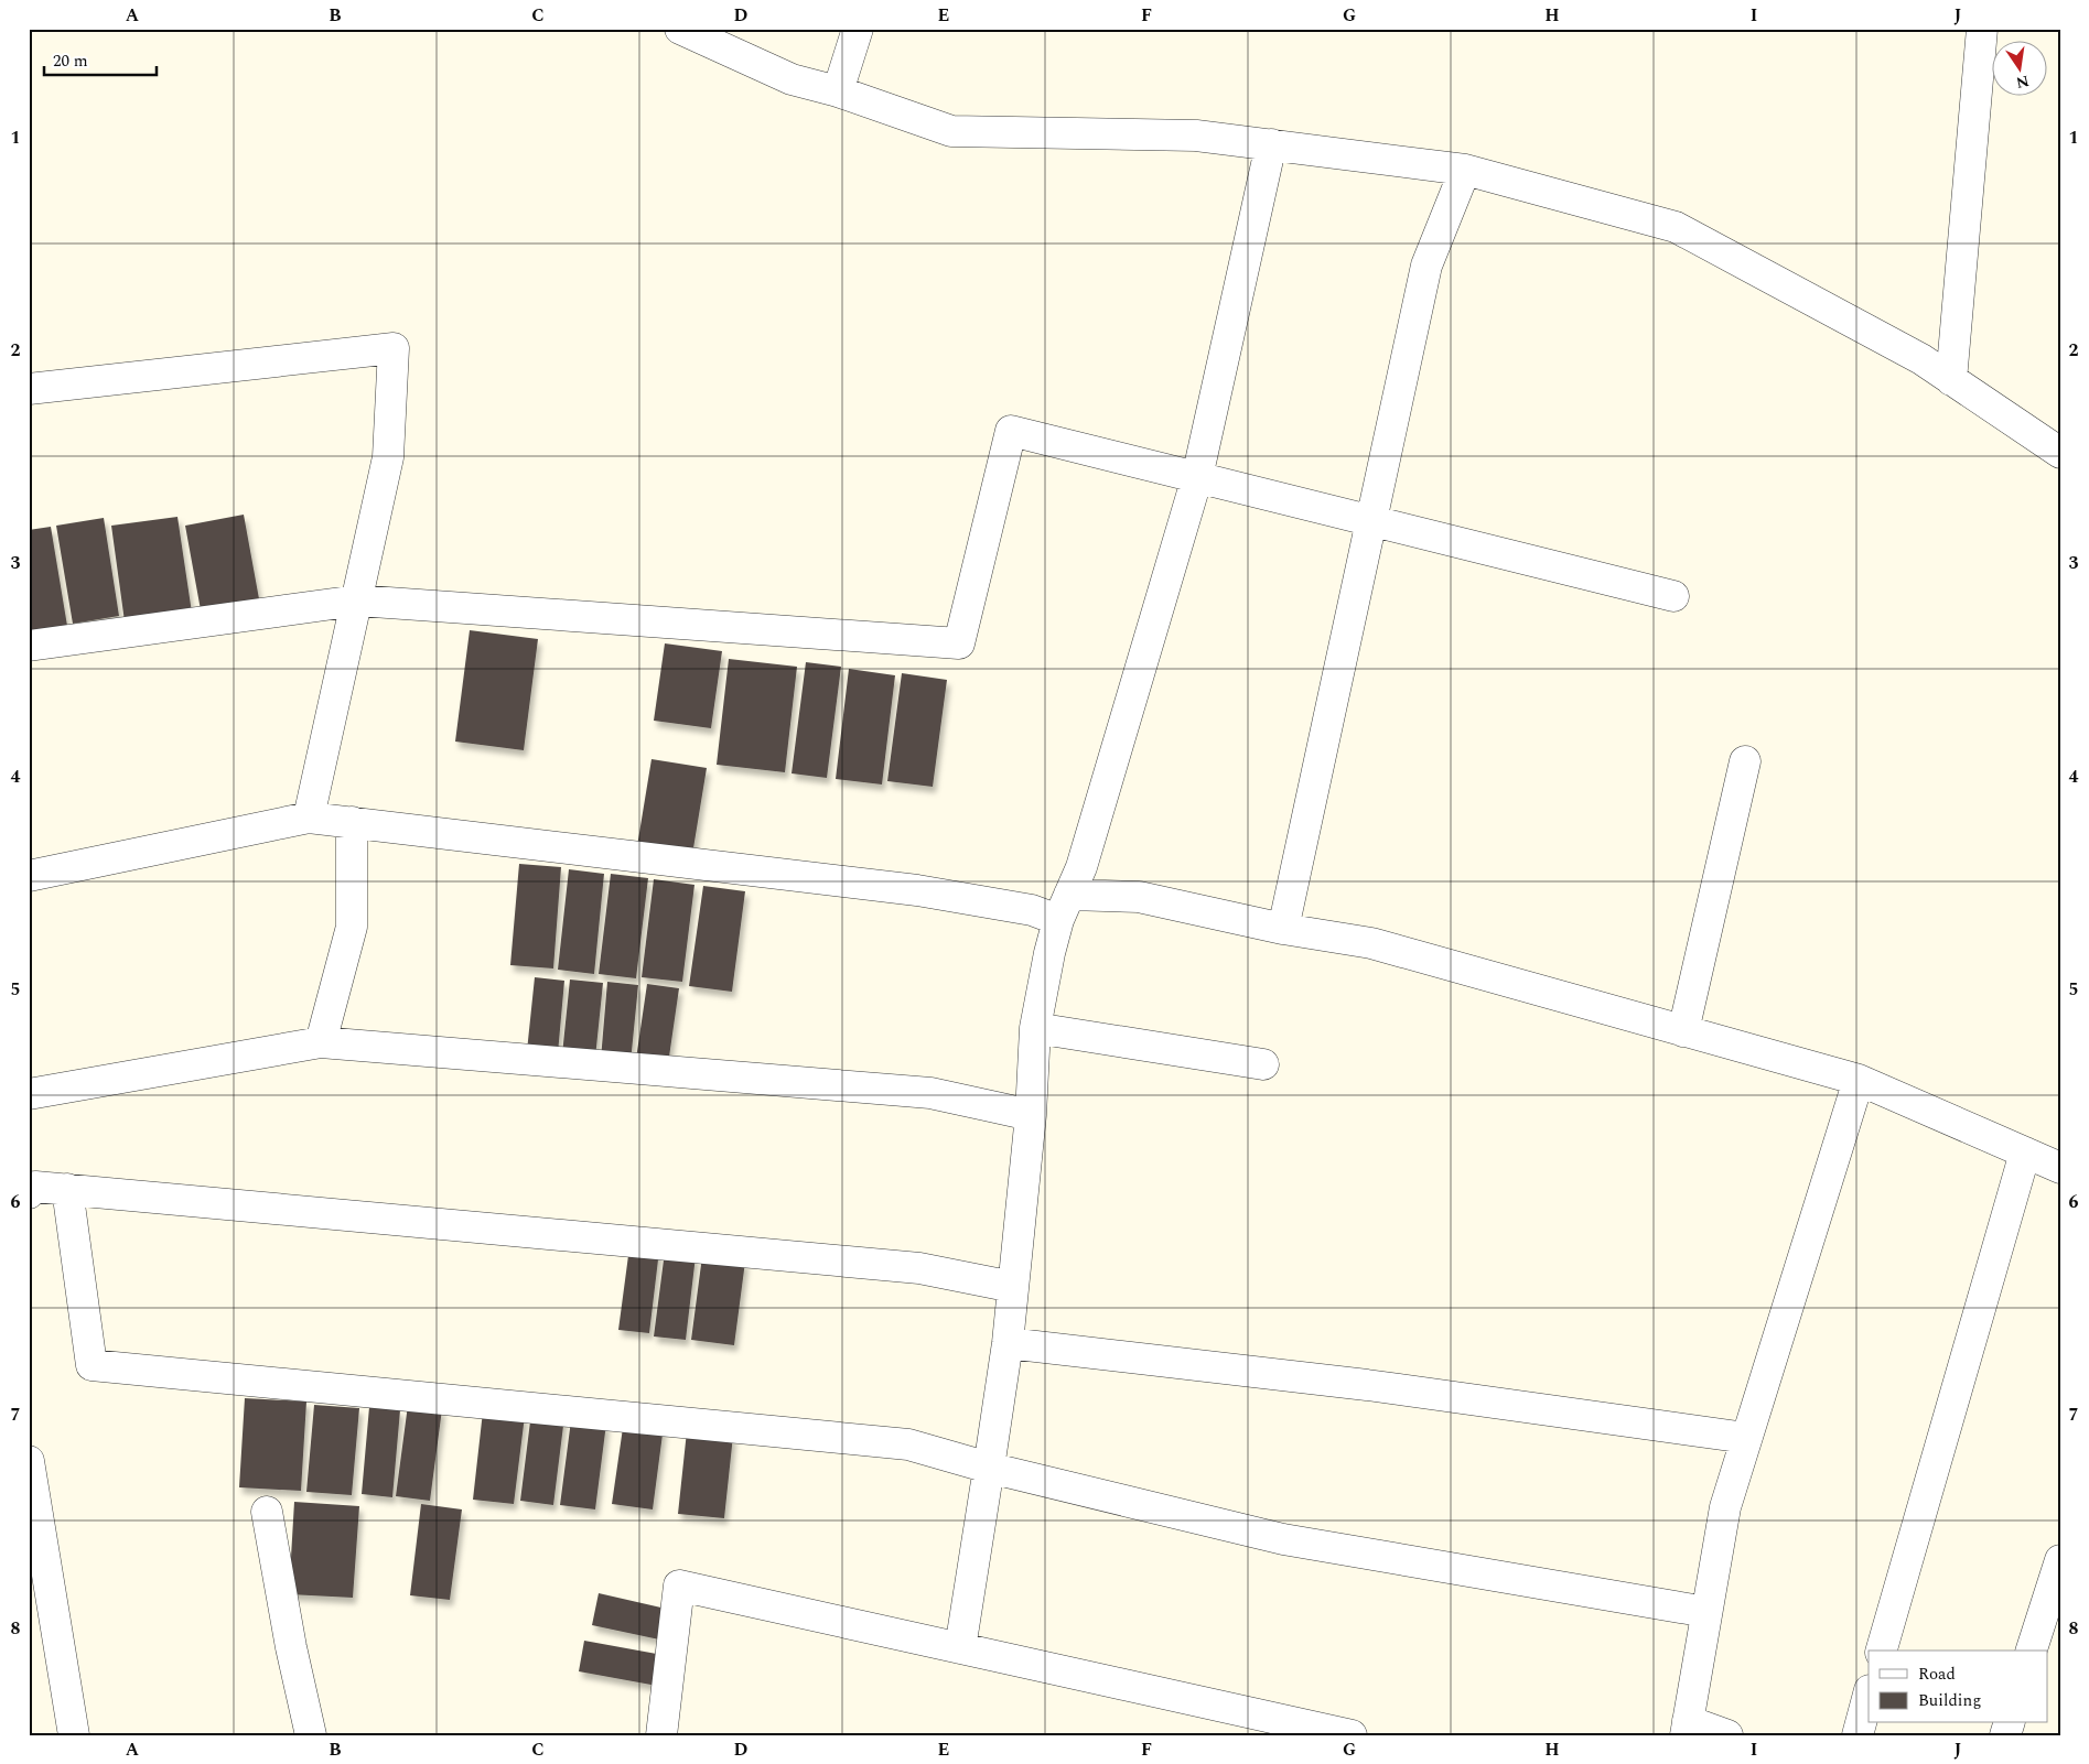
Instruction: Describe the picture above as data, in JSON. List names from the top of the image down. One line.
{"legend":["Road","Building"],"scale_bar":"20 m","north":"bottom","grid":{"columns":["A","B","C","D","E","F","G","H","I","J"],"rows":["1","2","3","4","5","6","7","8"]}}
